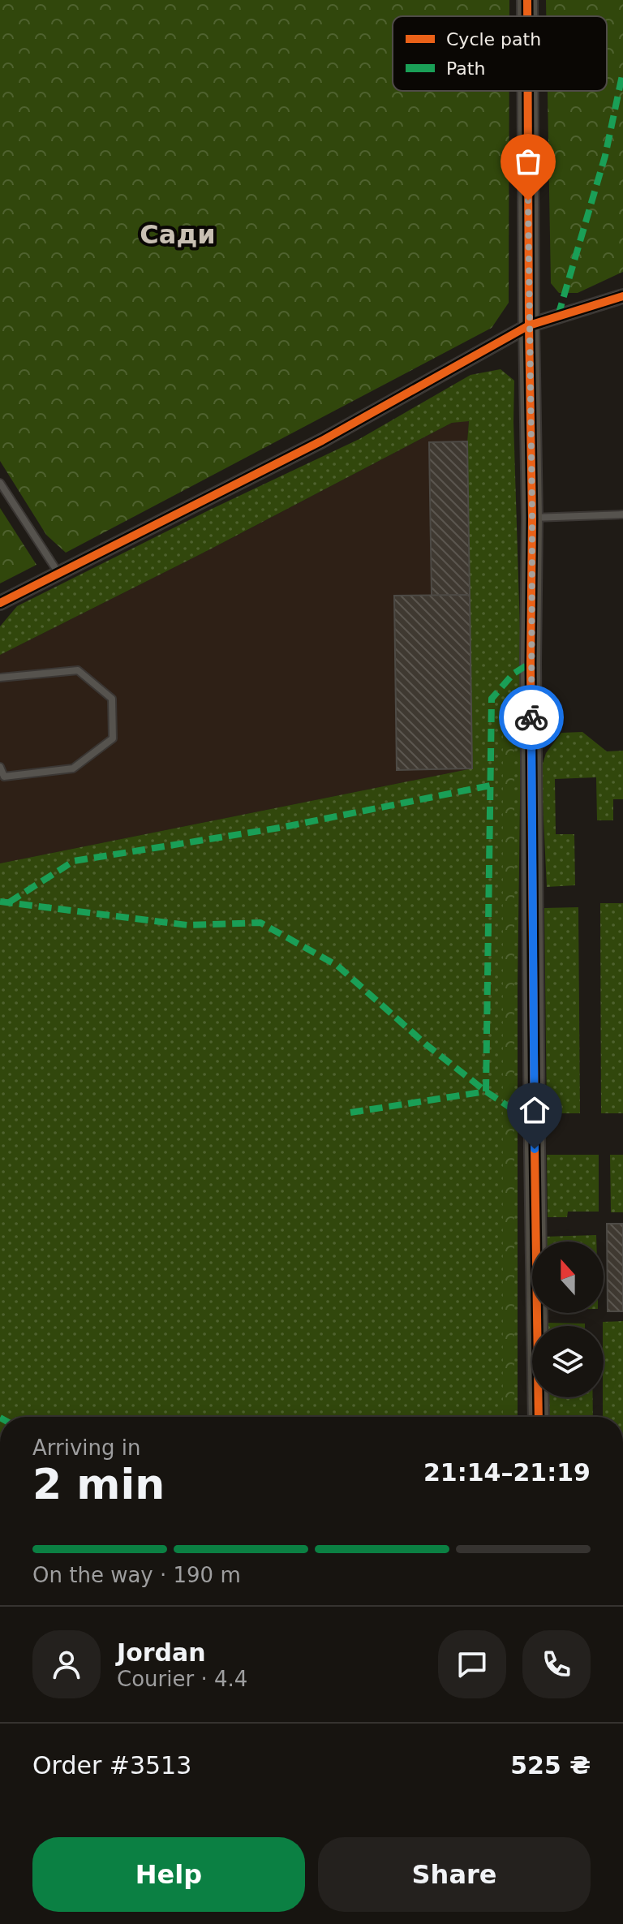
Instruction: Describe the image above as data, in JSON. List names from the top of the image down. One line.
{"districts":["Сади"],"legend":["Cycle path","Path"],"north":"top","page":{"heading":["2 min","Arriving in","21:14–21:19"],"panel":["Jordan","Courier · 4.4","Order #3513","525 ₴"],"bar":"On the way · 190 m","buttons":["Help","Share"]}}
